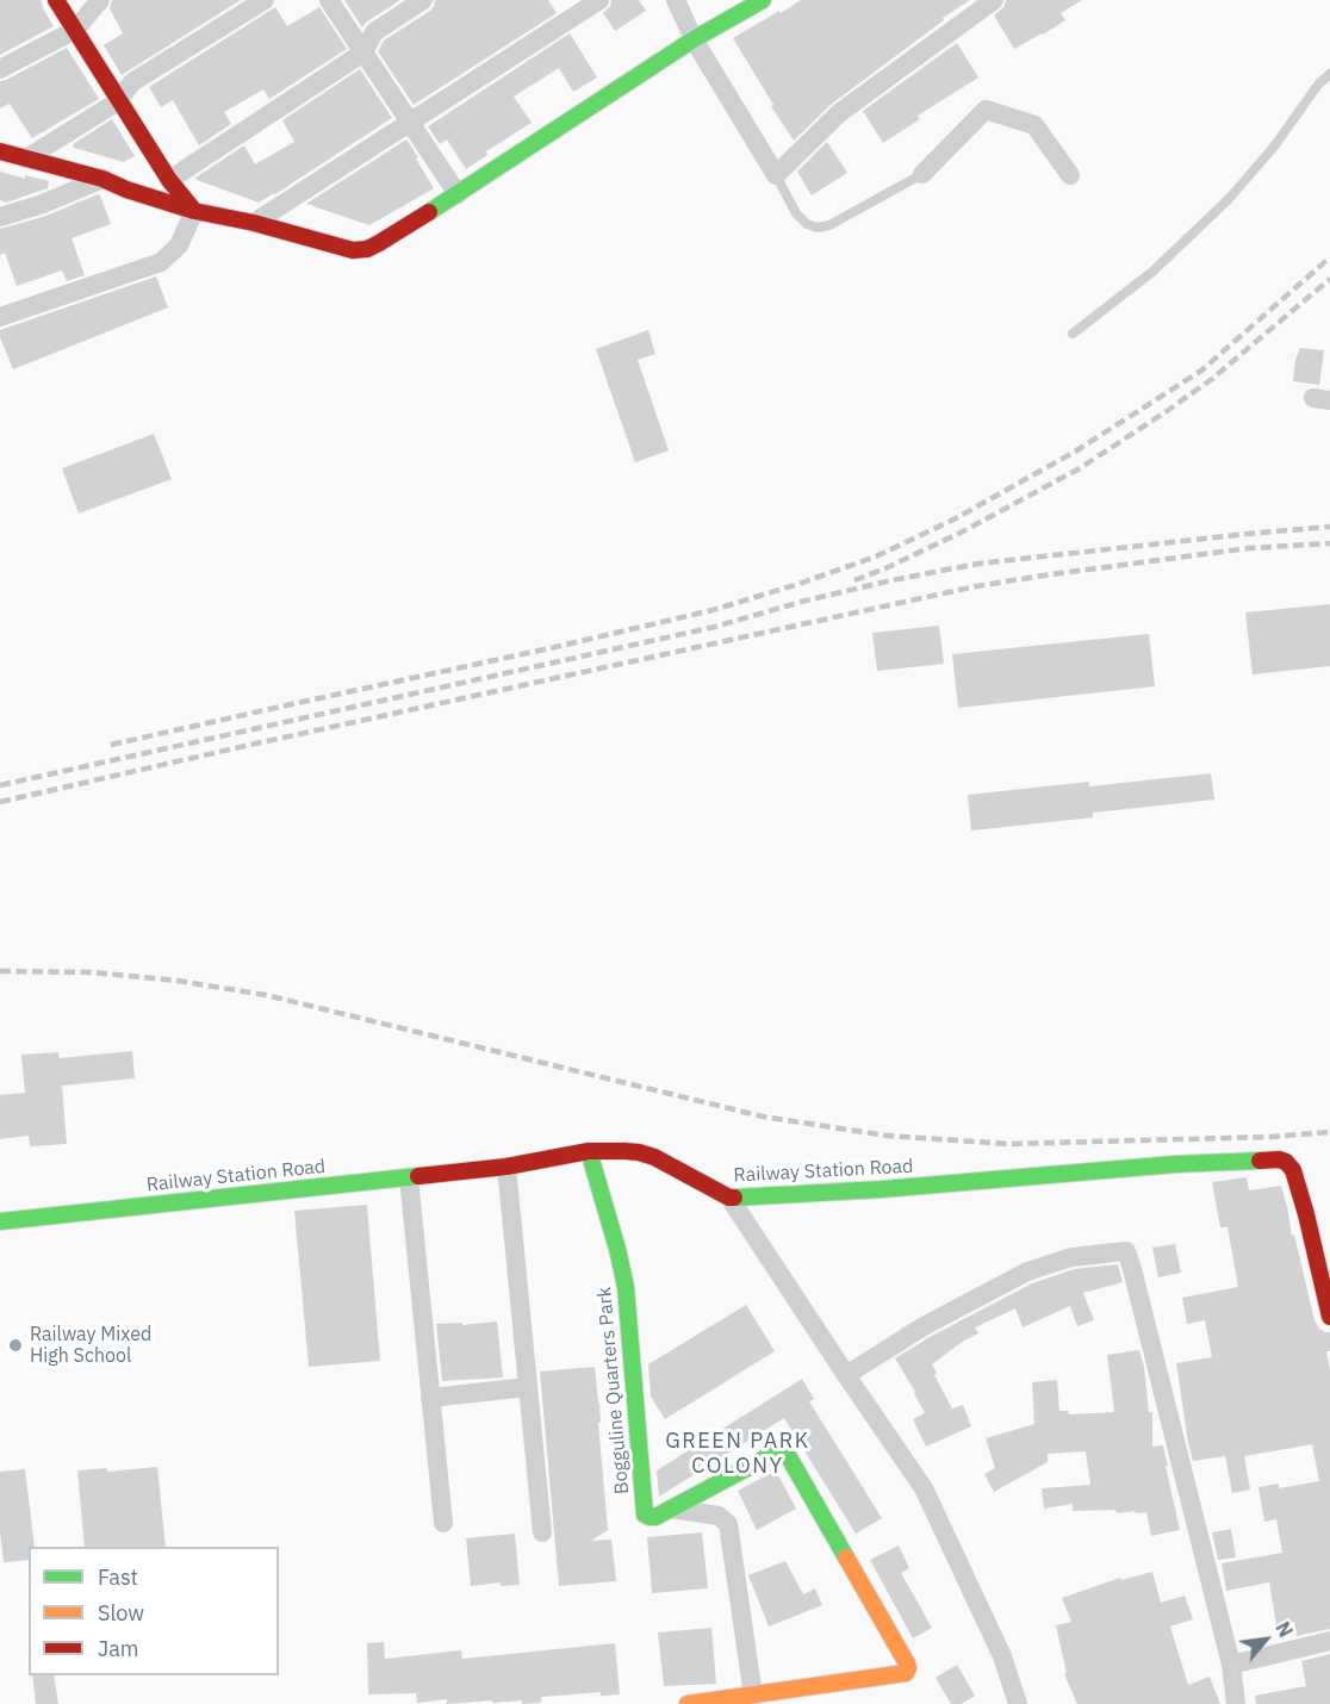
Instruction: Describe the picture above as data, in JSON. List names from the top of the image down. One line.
{"streets":{"street":["Railway Station Road","Bogguline Quarters Park"]},"crossings":[["Railway Station Road","Bogguline Quarters Park"]],"districts":["GREEN PARK COLONY"],"places":["Railway Mixed High School"],"legend":["Fast","Slow","Jam"],"north":"top right"}
